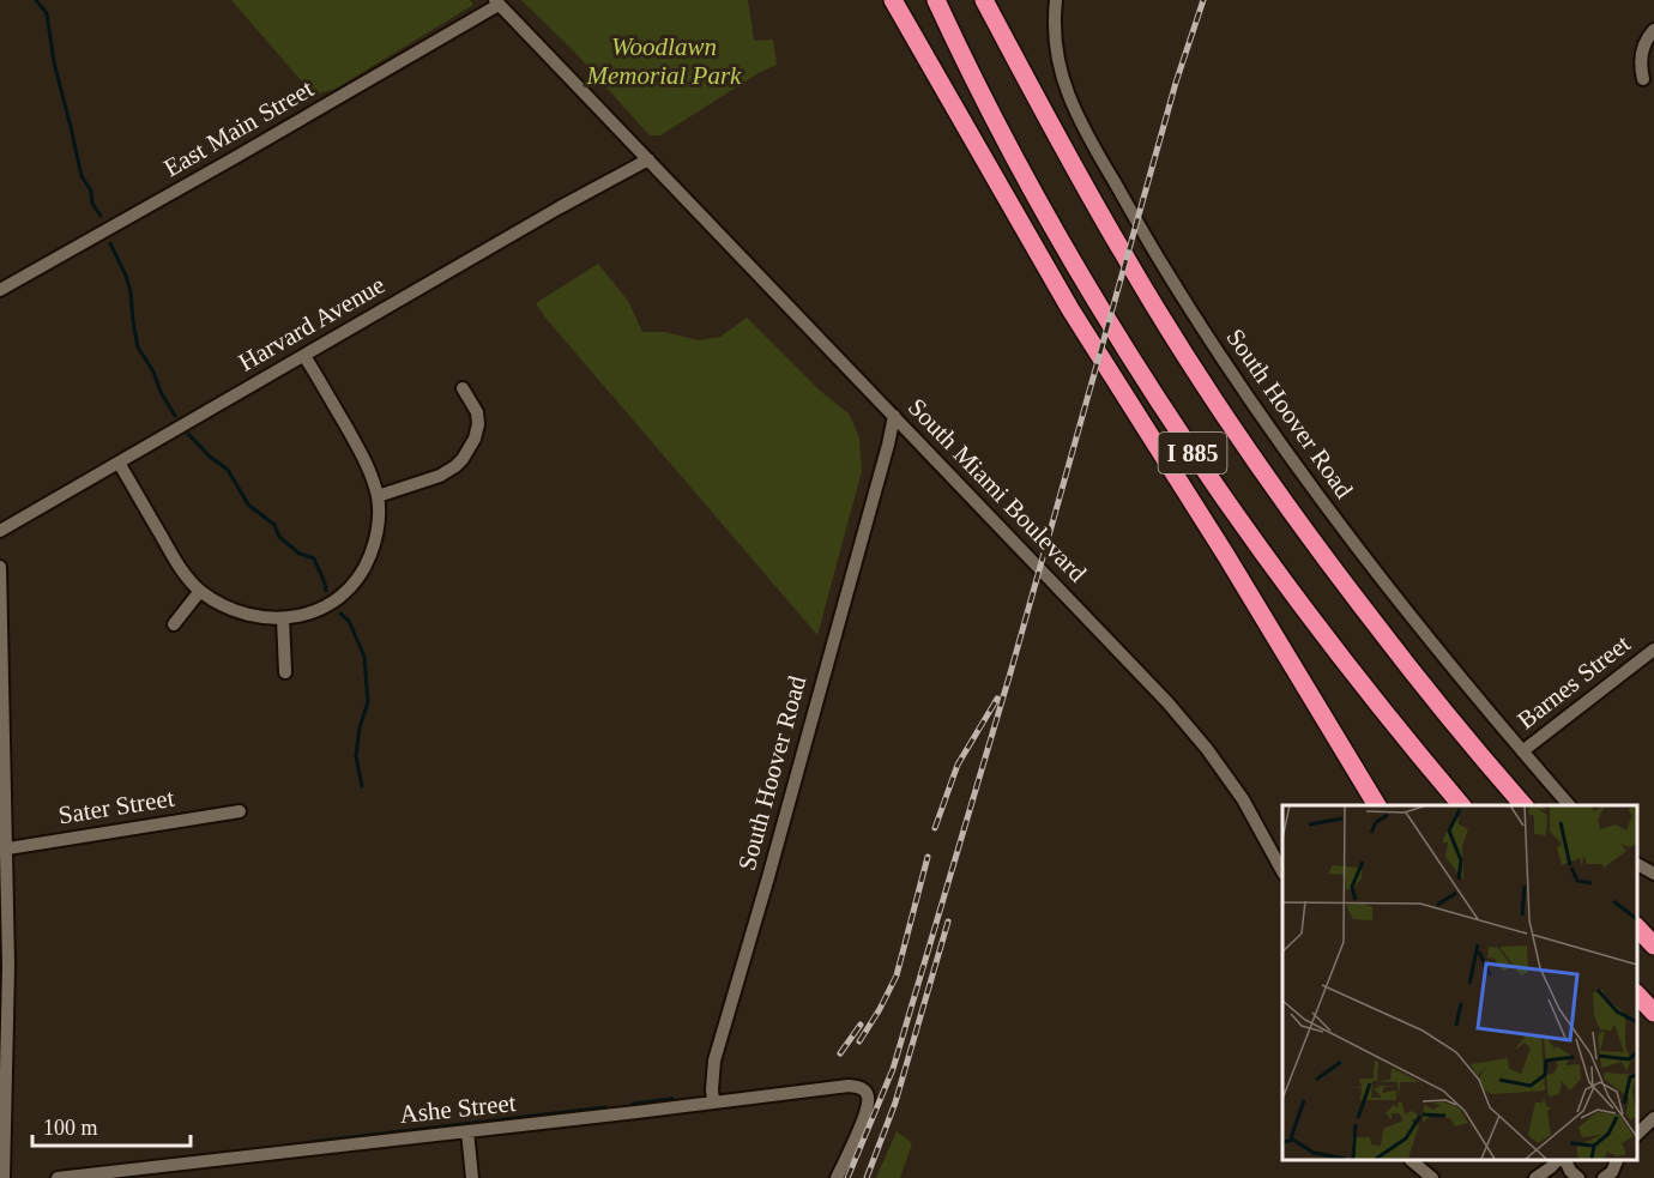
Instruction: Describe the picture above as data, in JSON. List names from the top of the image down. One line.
{"streets":{"highway":["I 885"],"street":["East Main Street","Harvard Avenue","South Hoover Road","South Miami Boulevard","Barnes Street","Sater Street","Ashe Street"]},"crossings":[["East Main Street","South Miami Boulevard"],["Harvard Avenue","South Miami Boulevard"],["South Hoover Road","South Miami Boulevard"],["South Hoover Road","Barnes Street"],["South Hoover Road","Ashe Street"]],"parks":["Woodlawn Memorial Park"],"scale_bar":"100 m"}
